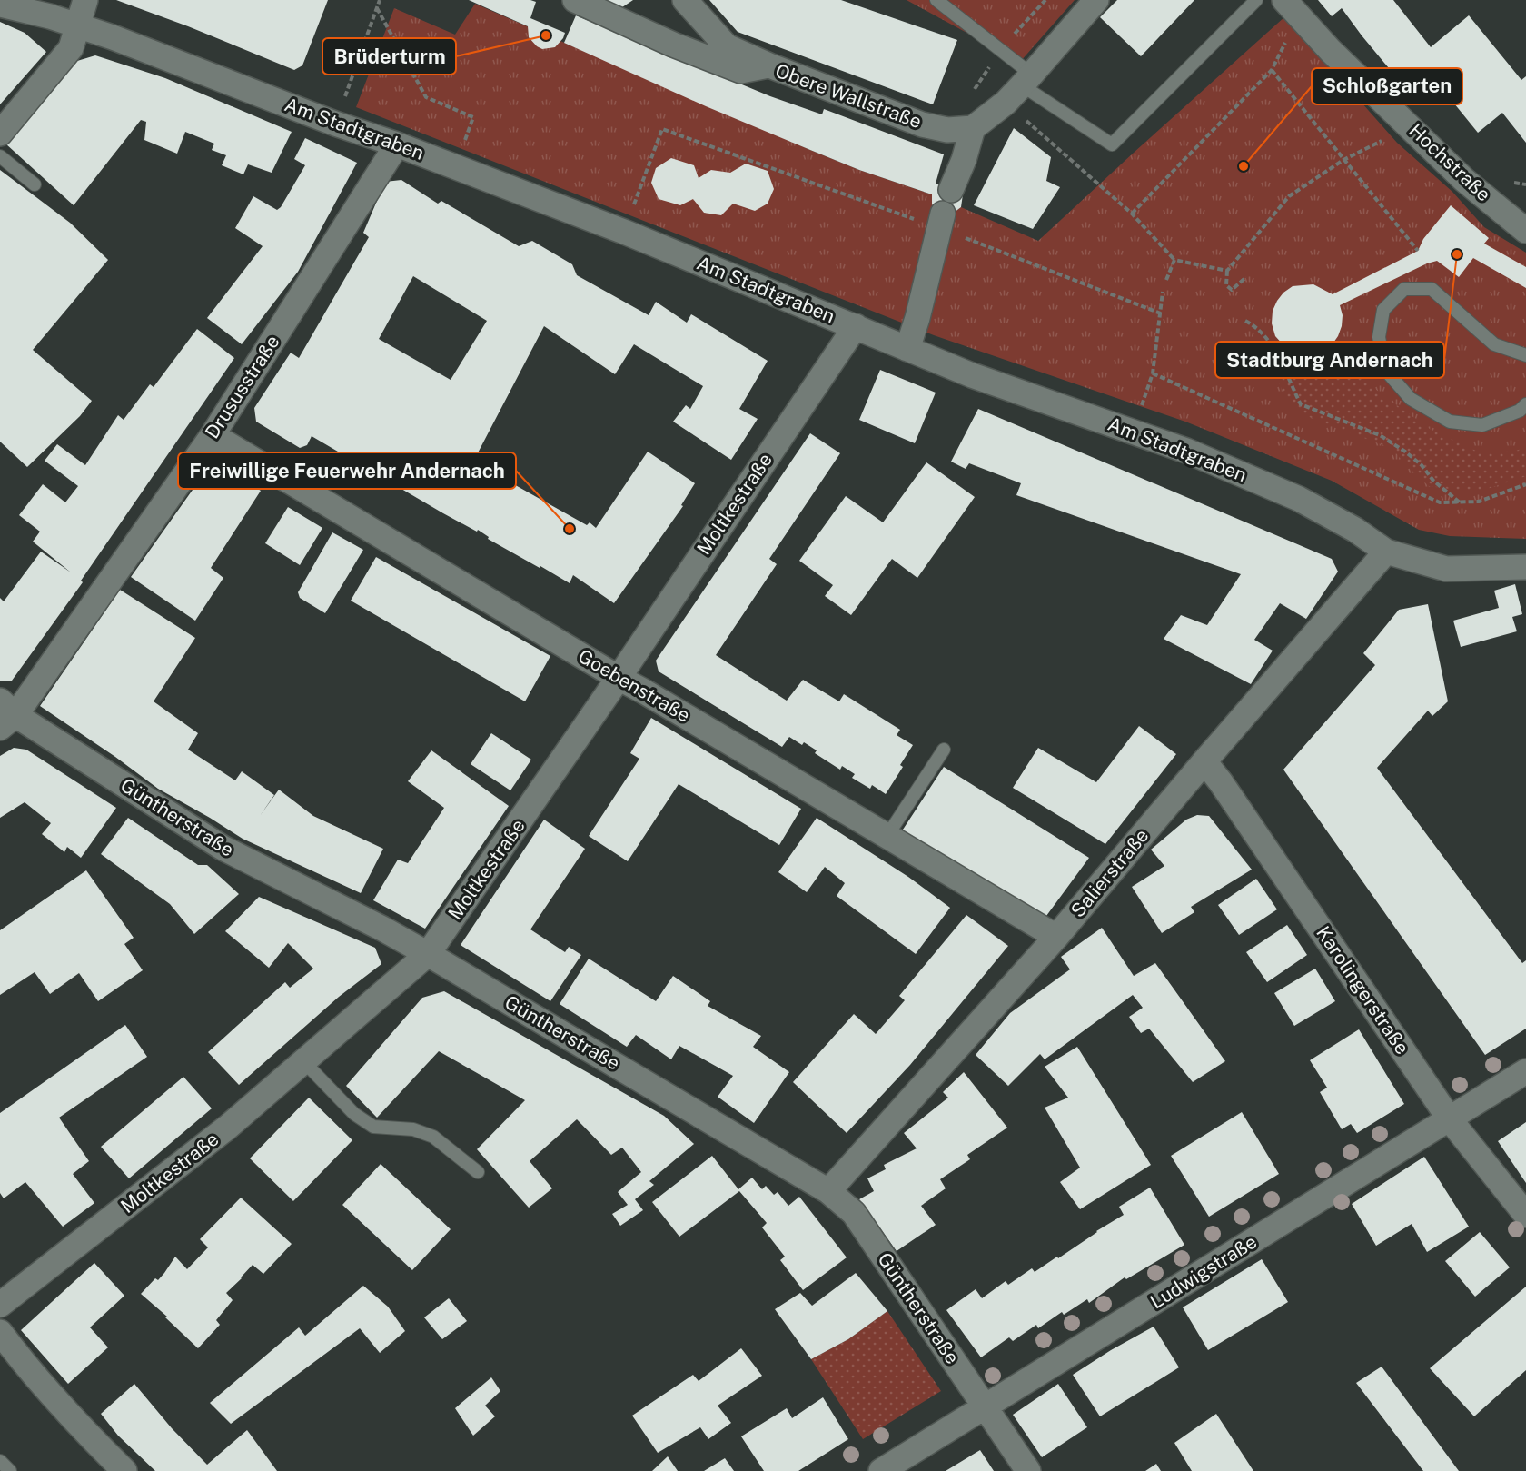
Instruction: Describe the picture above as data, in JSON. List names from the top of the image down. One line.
{"streets":{"street":["Obere Wallstraße","Am Stadtgraben","Hochstraße","Drususstraße","Moltkestraße","Goebenstraße","Güntherstraße","Salierstraße","Karolingerstraße","Ludwigstraße"]},"crossings":[["Am Stadtgraben","Drususstraße"],["Am Stadtgraben","Moltkestraße"],["Am Stadtgraben","Salierstraße"],["Drususstraße","Goebenstraße"],["Drususstraße","Güntherstraße"],["Moltkestraße","Goebenstraße"],["Moltkestraße","Güntherstraße"],["Goebenstraße","Salierstraße"],["Güntherstraße","Salierstraße"],["Güntherstraße","Ludwigstraße"],["Salierstraße","Karolingerstraße"],["Karolingerstraße","Ludwigstraße"]],"places":["Brüderturm","Schloßgarten","Stadtburg Andernach","Freiwillige Feuerwehr Andernach"]}
